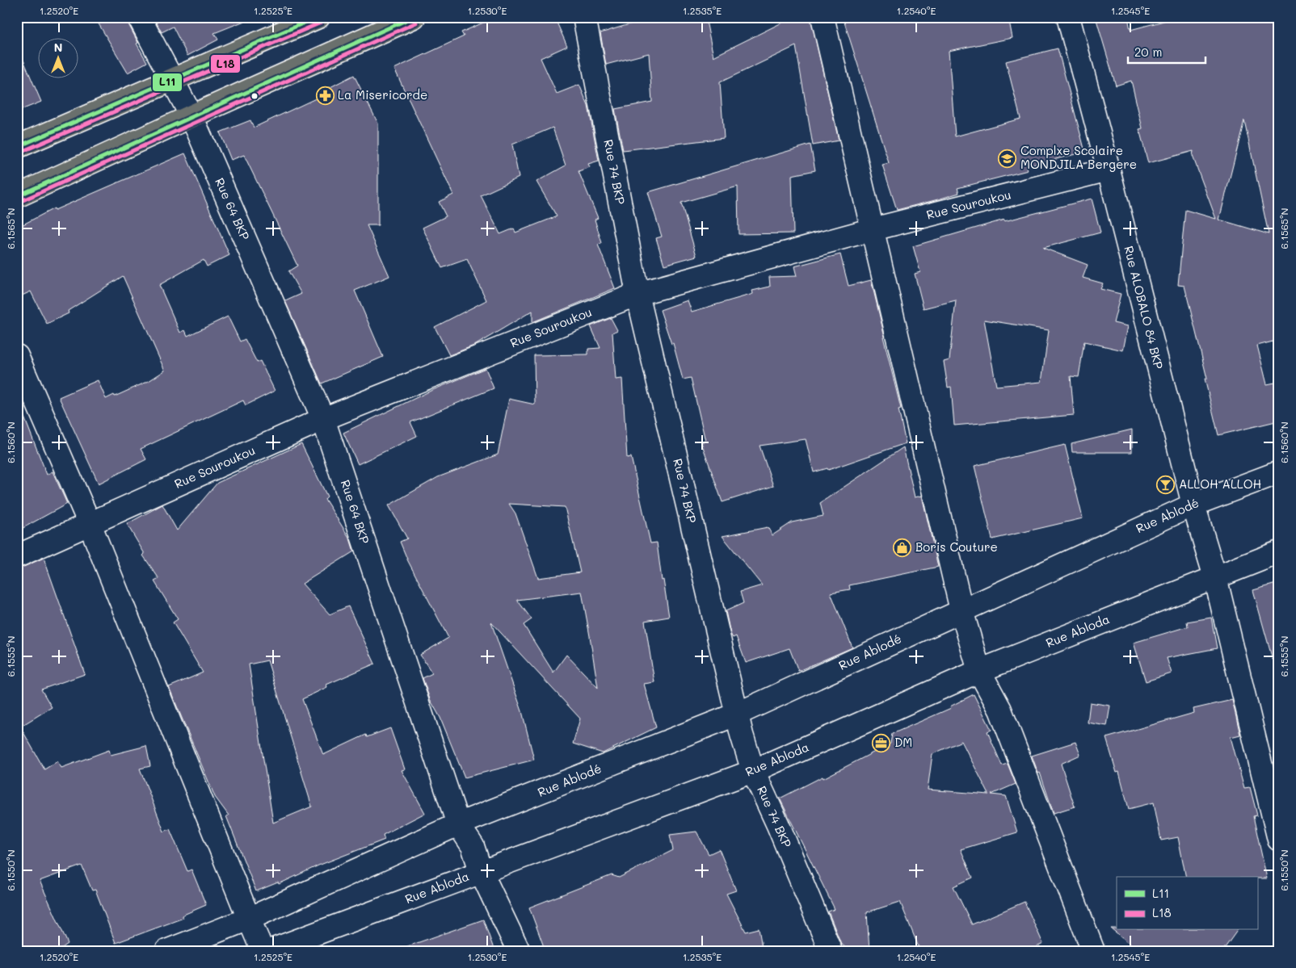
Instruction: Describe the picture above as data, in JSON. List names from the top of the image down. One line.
{"streets":{"street":["Rue 74 BKP","Rue Souroukou","Rue 64 BKP","Rue ALOBALO 84 BKP","Rue Ablodé","Rue Abloda"]},"crossings":[["Rue 74 BKP","Rue Souroukou"],["Rue 74 BKP","Rue Ablodé"],["Rue 74 BKP","Rue Abloda"],["Rue Souroukou","Rue 64 BKP"],["Rue Souroukou","Rue ALOBALO 84 BKP"],["Rue 64 BKP","Rue Ablodé"],["Rue 64 BKP","Rue Abloda"],["Rue ALOBALO 84 BKP","Rue Ablodé"],["Rue ALOBALO 84 BKP","Rue Abloda"]],"places":{"pharmacy":["La Misericorde"],"school or university":["Complxe Scolaire MONDJILA Bergere"],"bar":["ALLOH ALLOH"],"shop":["Boris Couture"],"office":["DM"]},"lines":["transit line L11","transit line L18"],"legend":["L11","L18"],"scale_bar":"20 m","north":"top","coordinates":["1.2520°E","1.2525°E","1.2530°E","1.2535°E","1.2540°E","1.2545°E","6.1565°N","6.1560°N","6.1555°N","6.1550°N"]}
